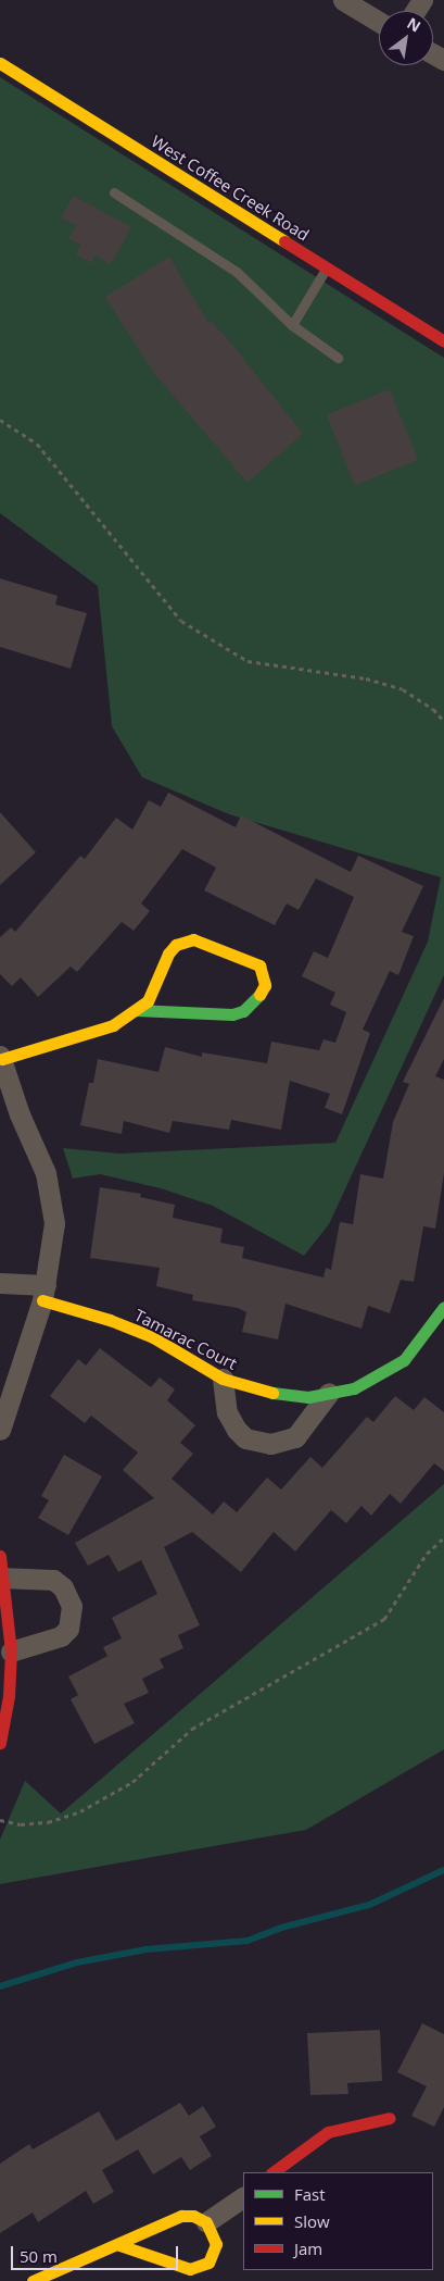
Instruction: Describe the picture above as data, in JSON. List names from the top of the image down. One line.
{"streets":{"street":["West Coffee Creek Road","Tamarac Court"]},"legend":["Fast","Slow","Jam"],"scale_bar":"50 m","north":"top right"}
